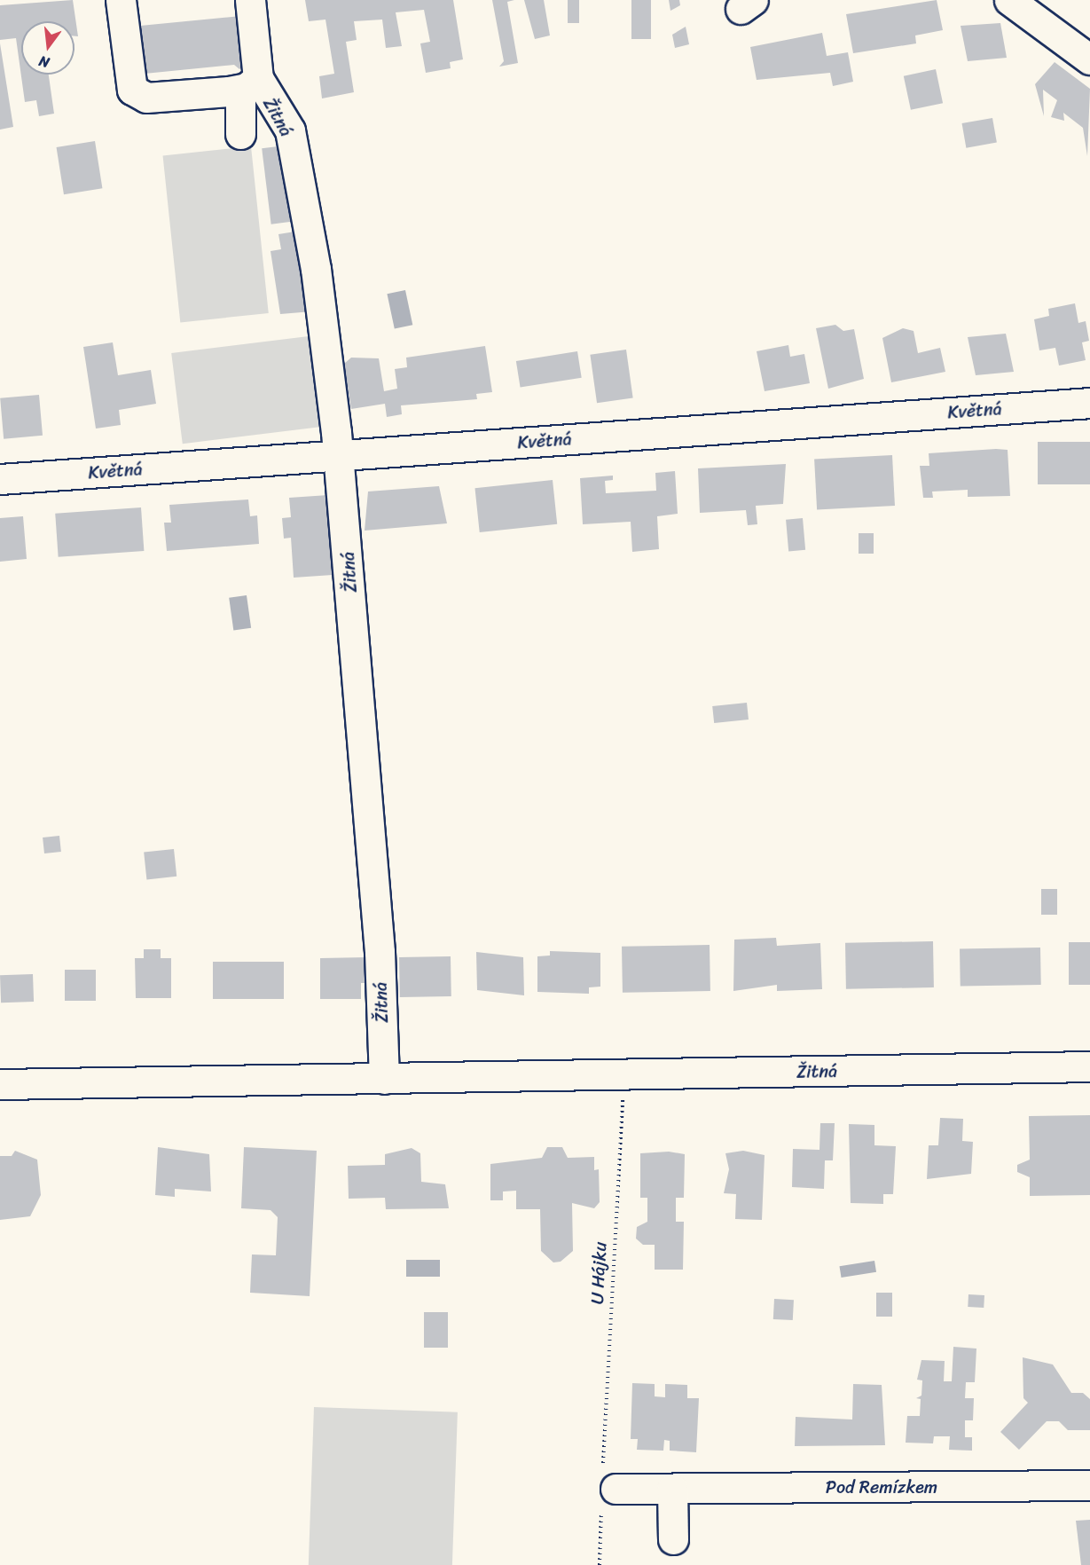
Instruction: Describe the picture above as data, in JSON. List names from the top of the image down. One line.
{"streets":{"street":["Žitná","Květná","Pod Remízkem"],"path":["U Hájku"]},"crossings":[["Žitná","Květná"],["Žitná","U Hájku"],["U Hájku","Pod Remízkem"]],"north":"bottom"}
